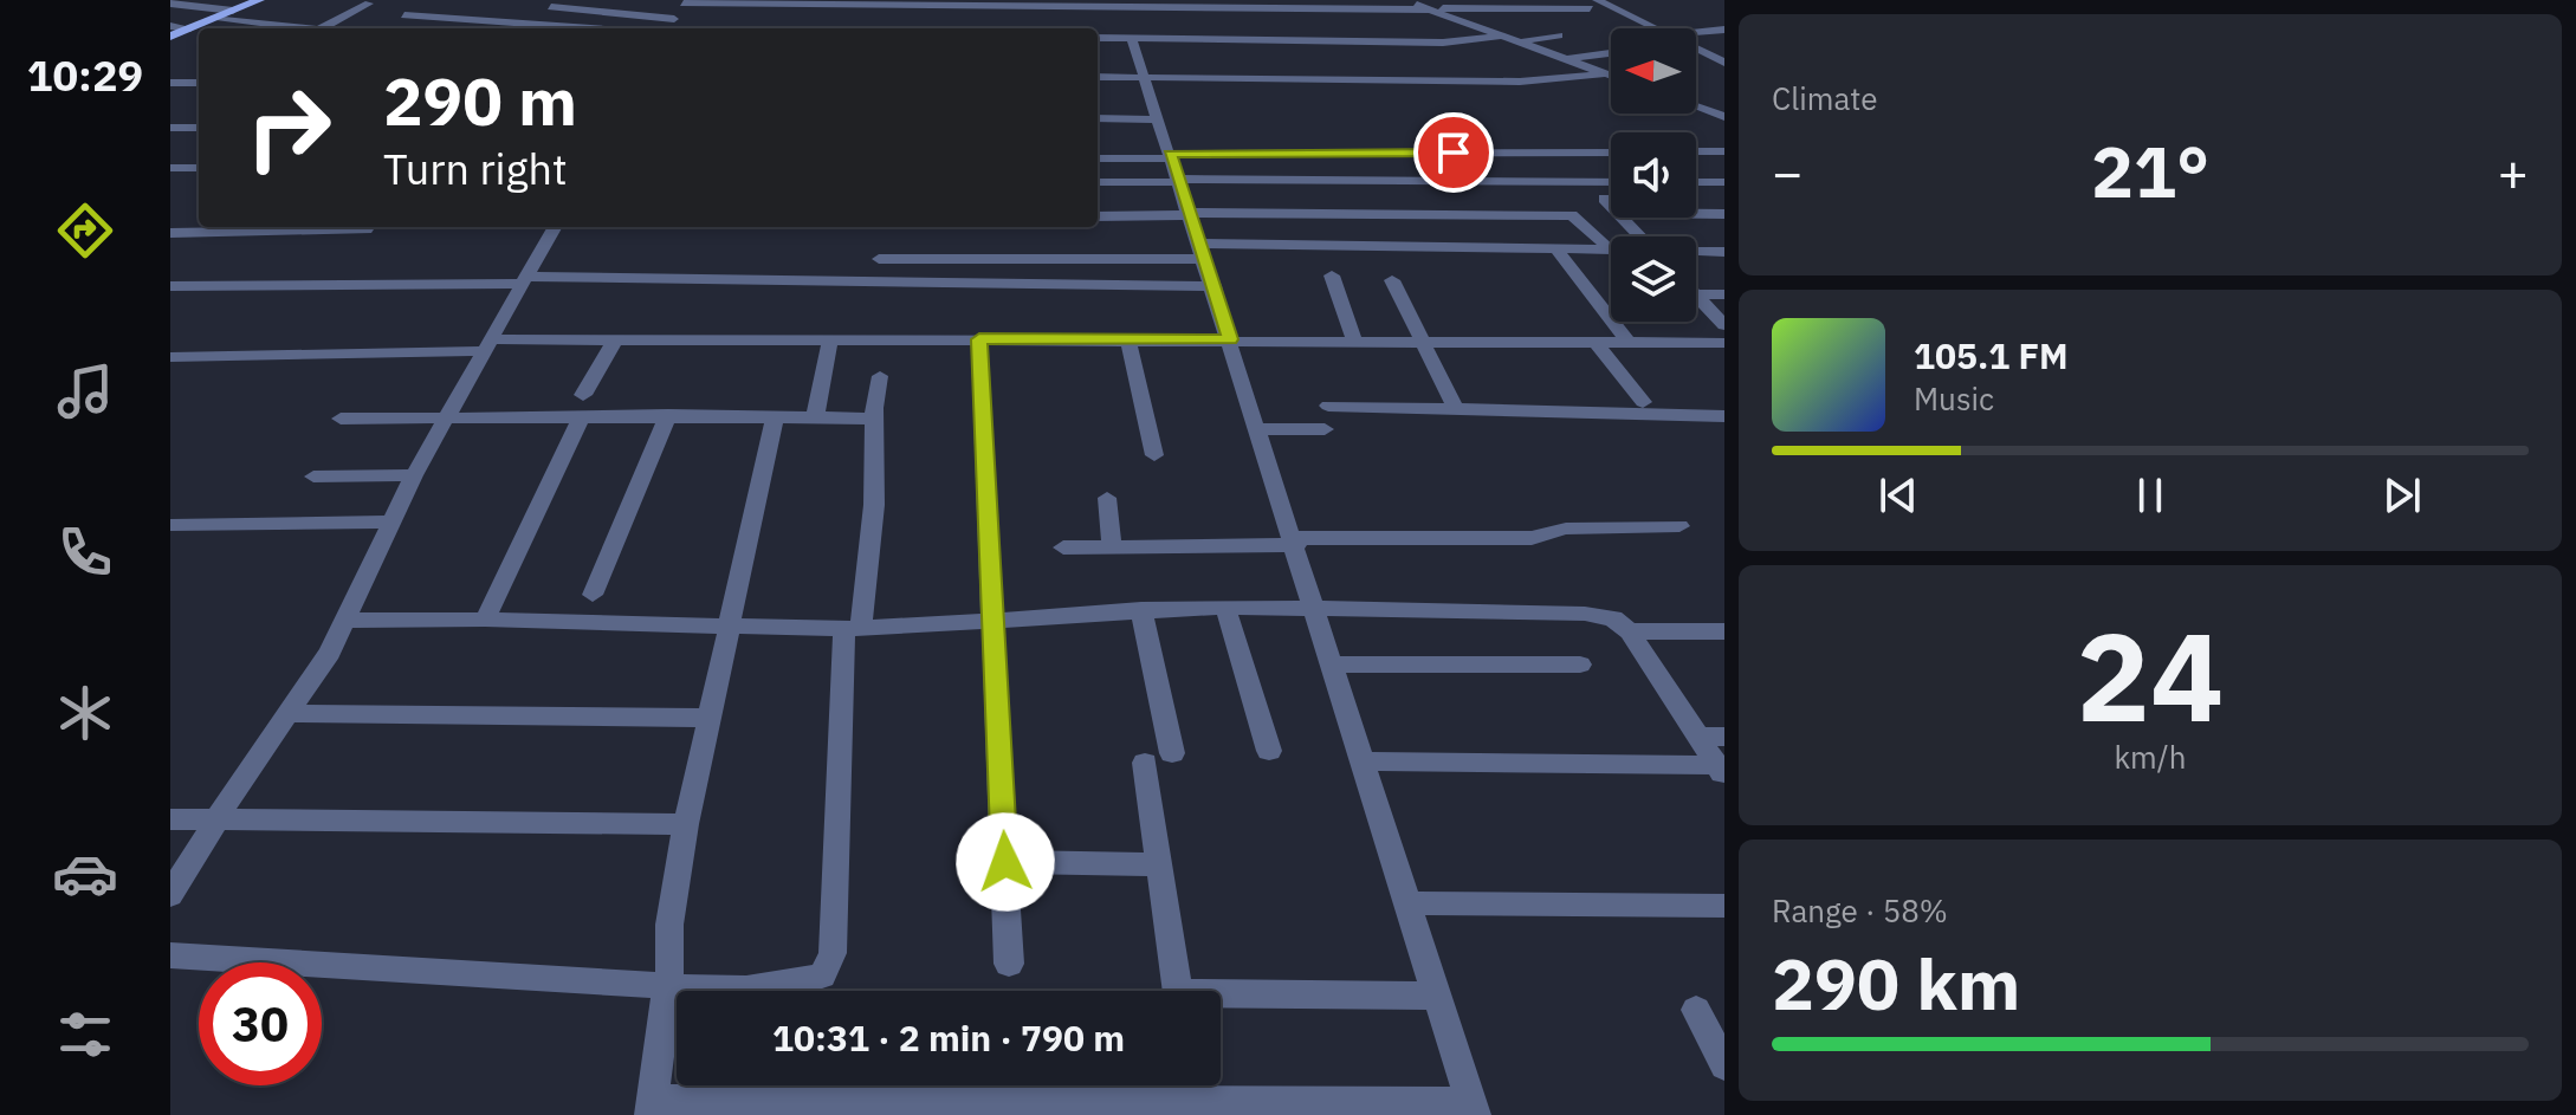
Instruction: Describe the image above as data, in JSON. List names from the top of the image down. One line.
{"north":"left","page":{"tabs":"10:29","tile":["Climate",["24","km/h"],["Range · 58%","290 km"]],"turn":["290 m","Turn right"],"heat":["−","21°","+"],"song":["105.1 FM","Music"],"limit":"30","trip":"10:31 · 2 min · 790 m"}}
